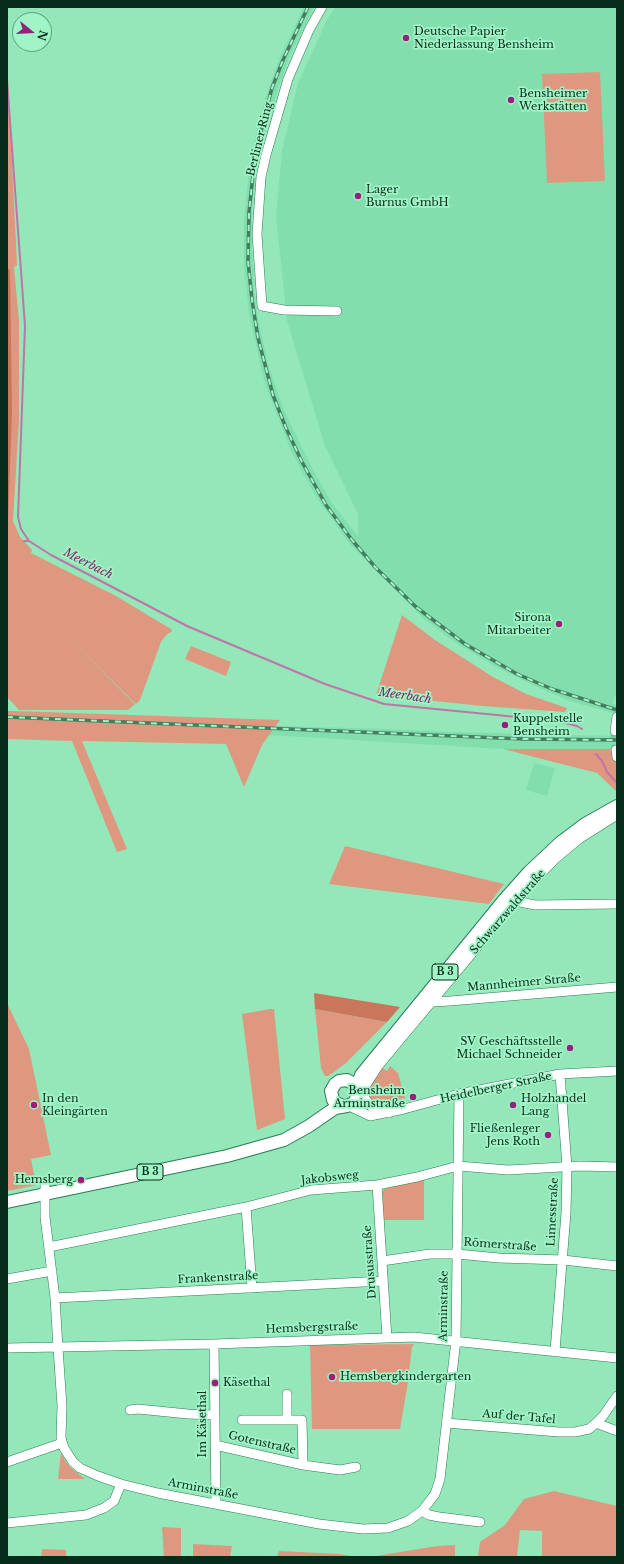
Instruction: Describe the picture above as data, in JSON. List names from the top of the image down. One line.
{"streets":{"main road":["Schwarzwaldstraße","B 3","Heidelberger Straße"],"street":["Berliner Ring","Mannheimer Straße","Jakobsweg","Limesstraße","Römerstraße","Drususstraße","Frankenstraße","Arminstraße","Hemsbergstraße","Auf der Tafel","Im Käsethal","Gotenstraße"]},"crossings":[["Schwarzwaldstraße","B 3"],["Schwarzwaldstraße","Mannheimer Straße"],["Schwarzwaldstraße","Heidelberger Straße"],["B 3","Heidelberger Straße"],["Heidelberger Straße","Limesstraße"],["Heidelberger Straße","Arminstraße"],["Jakobsweg","Limesstraße"],["Jakobsweg","Drususstraße"],["Jakobsweg","Arminstraße"],["Limesstraße","Römerstraße"],["Limesstraße","Hemsbergstraße"],["Römerstraße","Drususstraße"],["Römerstraße","Arminstraße"],["Drususstraße","Frankenstraße"],["Drususstraße","Hemsbergstraße"],["Arminstraße","Hemsbergstraße"],["Arminstraße","Auf der Tafel"],["Arminstraße","Im Käsethal"],["Hemsbergstraße","Im Käsethal"],["Im Käsethal","Gotenstraße"]],"water":["Meerbach"],"places":["Deutsche Papier Niederlassung Bensheim","Bensheimer Werkstätten","Lager Burnus GmbH","Sirona Mitarbeiter","Kuppelstelle Bensheim","SV Geschäftsstelle Michael Schneider","Bensheim Arminstraße","In den Kleingärten","Holzhandel Lang","Fließenleger Jens Roth","Hemsberg","Hemsbergkindergarten","Käsethal"],"north":"right"}
